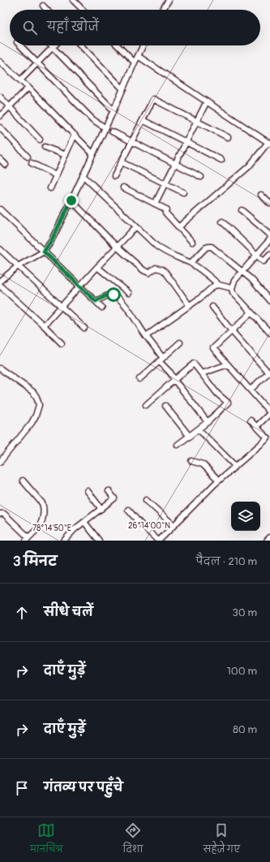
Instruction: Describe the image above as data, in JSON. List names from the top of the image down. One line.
{"page":{"search":"यहाँ खोजें","heading":["3 मिनट","पैदल · 210 m"],"list":[["सीधे चलें","30 m"],["दाएँ मुड़ें","100 m"],["दाएँ मुड़ें","80 m"],"गंतव्य पर पहुँचे"],"nav":["मानचित्र","दिशा","सहेजे गए"]},"coordinates":["26°14'00\"N","78°14'50\"E"]}
